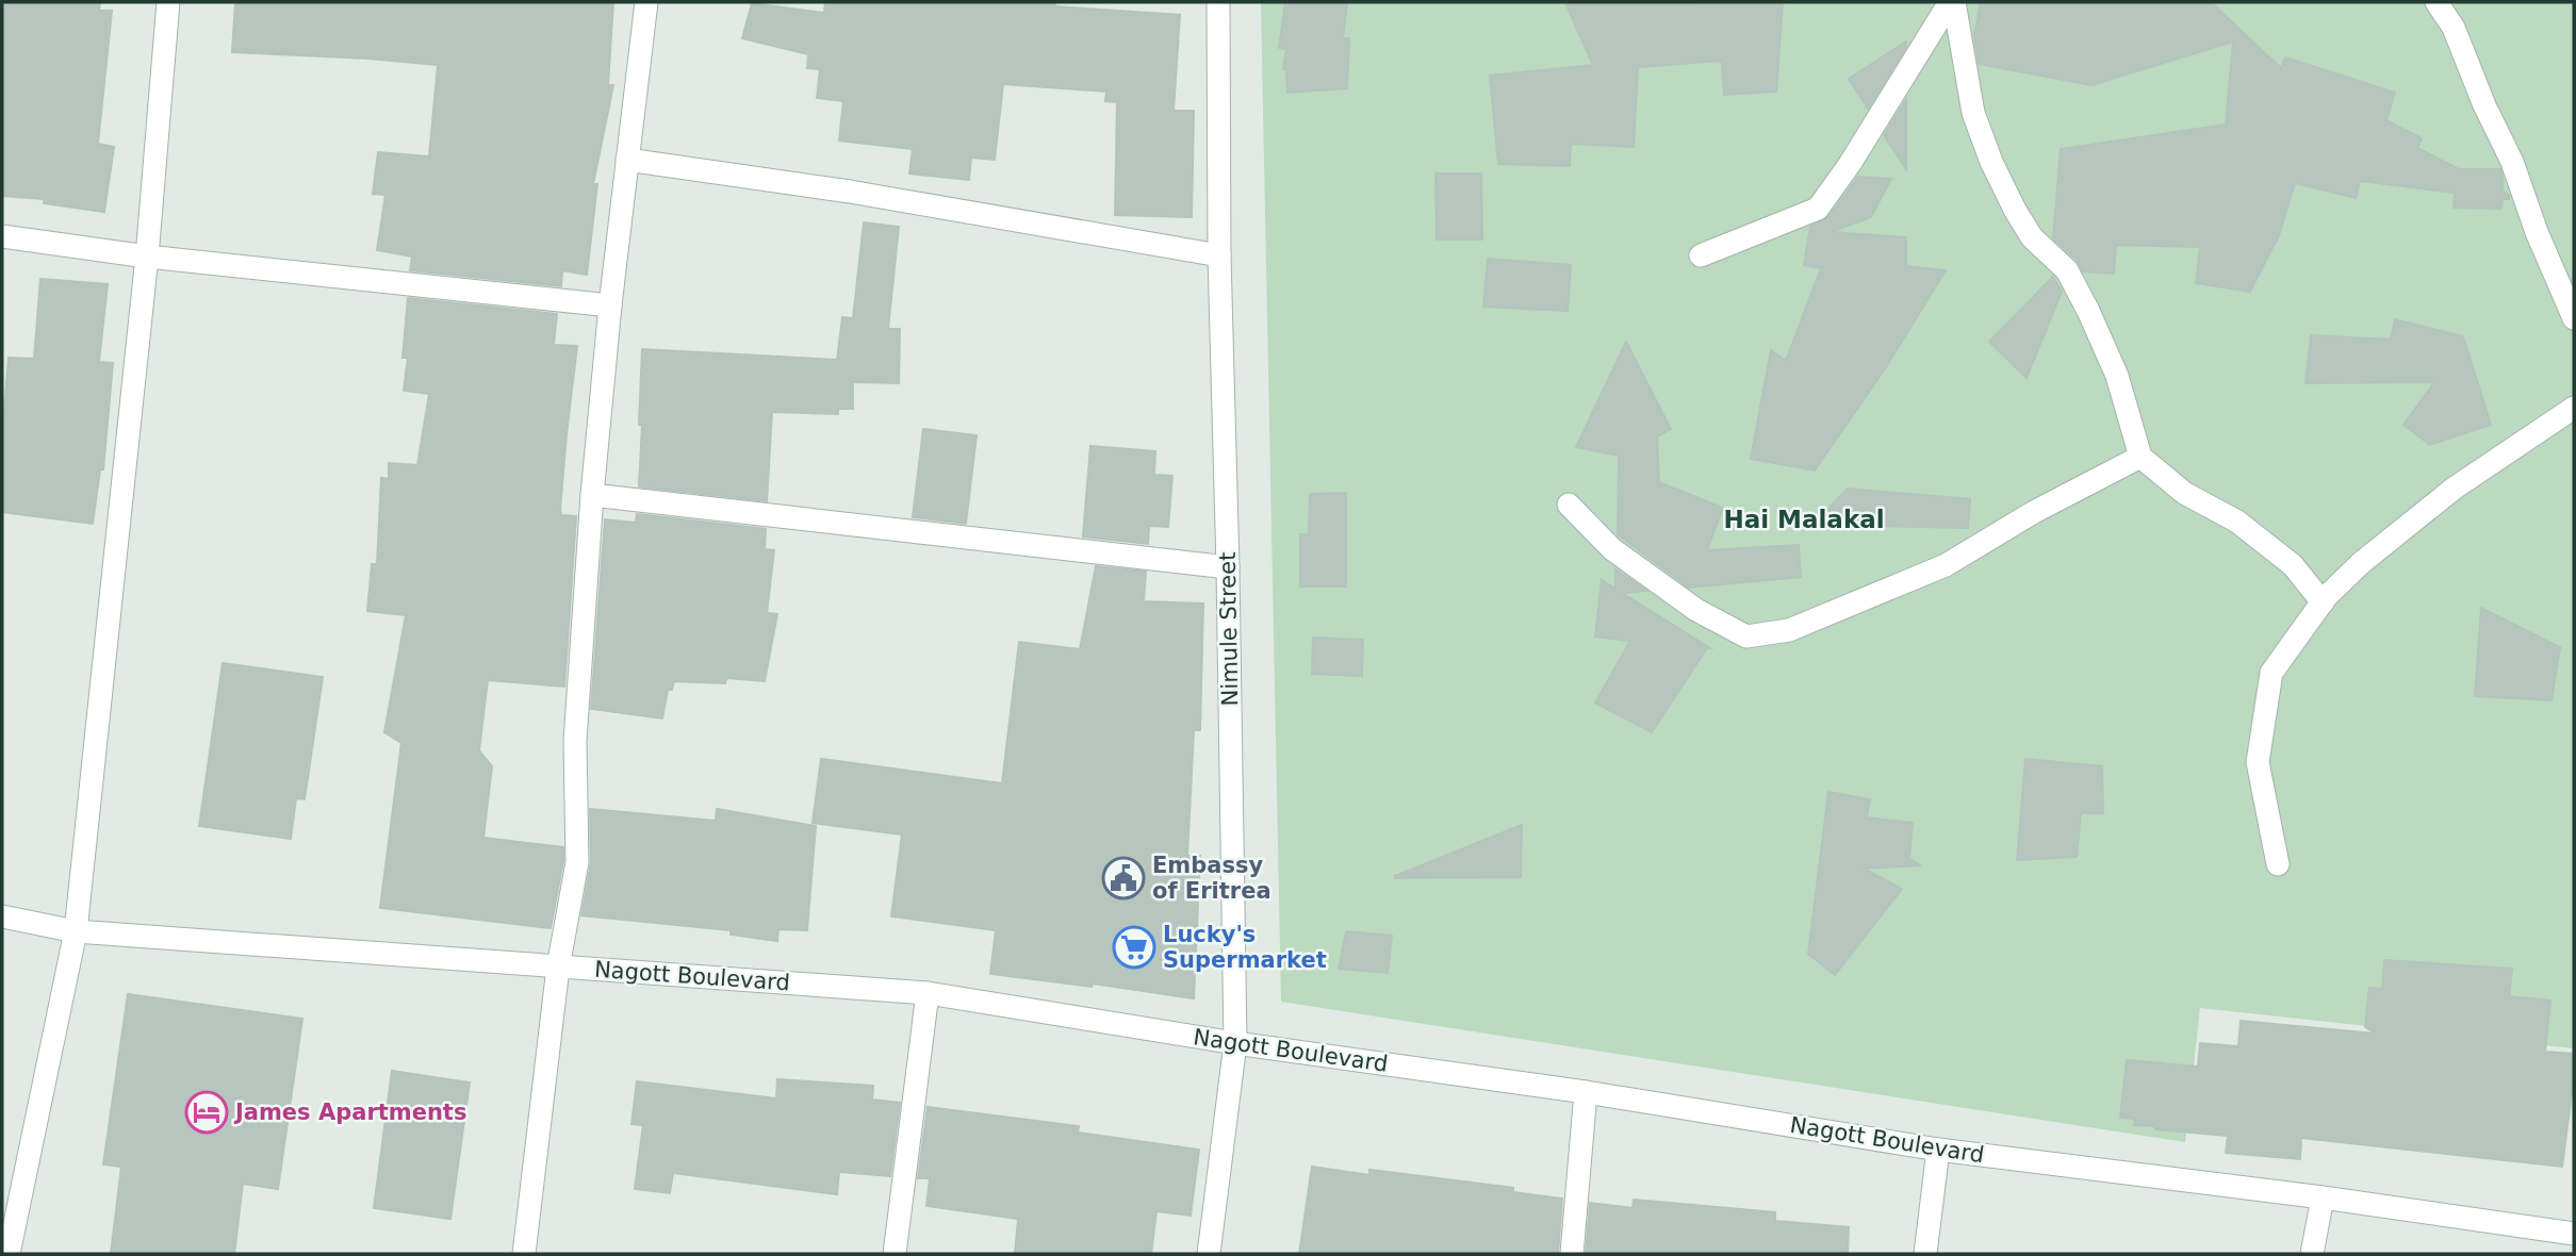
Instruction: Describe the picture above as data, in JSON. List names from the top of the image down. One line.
{"streets":{"street":["Nimule Street","Nagott Boulevard"]},"crossings":[["Nimule Street","Nagott Boulevard"]],"districts":["Hai Malakal"],"places":{"public building":["Embassy of Eritrea"],"supermarket":["Lucky's Supermarket"],"hotel":["James Apartments"]}}
